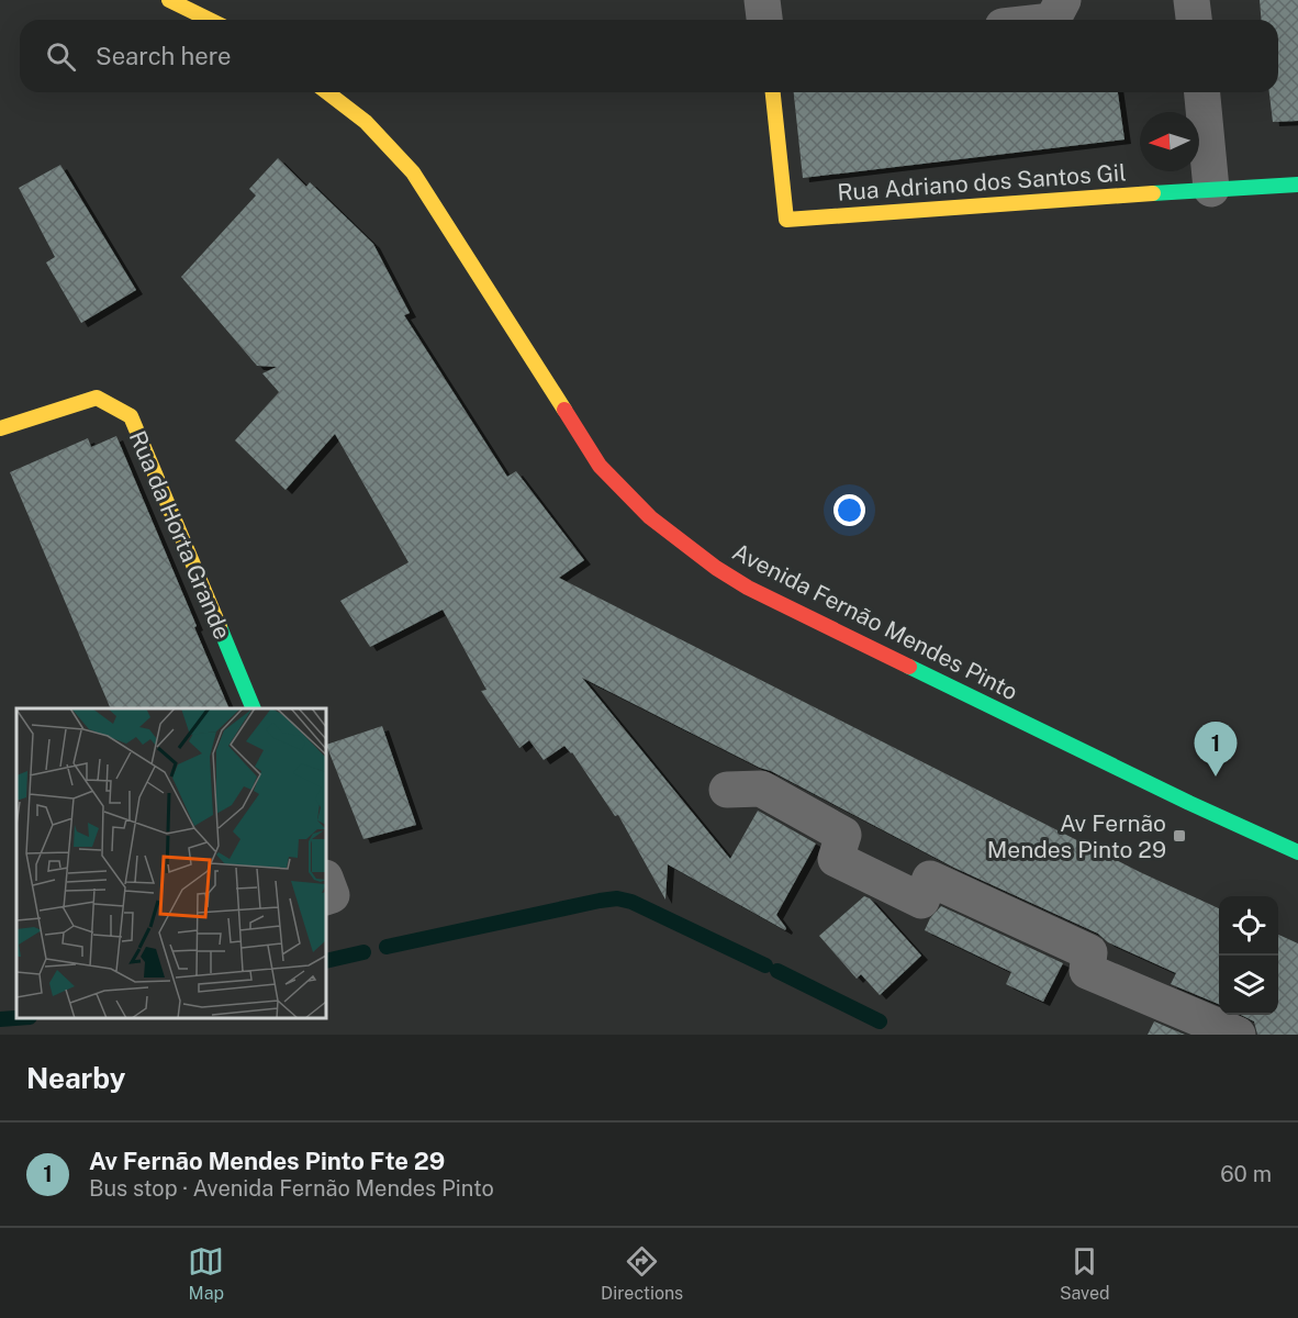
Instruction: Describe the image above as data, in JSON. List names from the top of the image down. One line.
{"streets":{"main road":["Rua Adriano dos Santos Gil","Rua da Horta Grande","Avenida Fernão Mendes Pinto"]},"places":{"transit":["Av Fernão Mendes Pinto 29"]},"north":"left","page":{"search":"Search here","pins":"1","heading":"Nearby","list":[{"mark":"1","name":"Av Fernão Mendes Pinto Fte 29","note":"Bus stop · Avenida Fernão Mendes Pinto","value":"60 m"}],"nav":["Map","Directions","Saved"]}}
